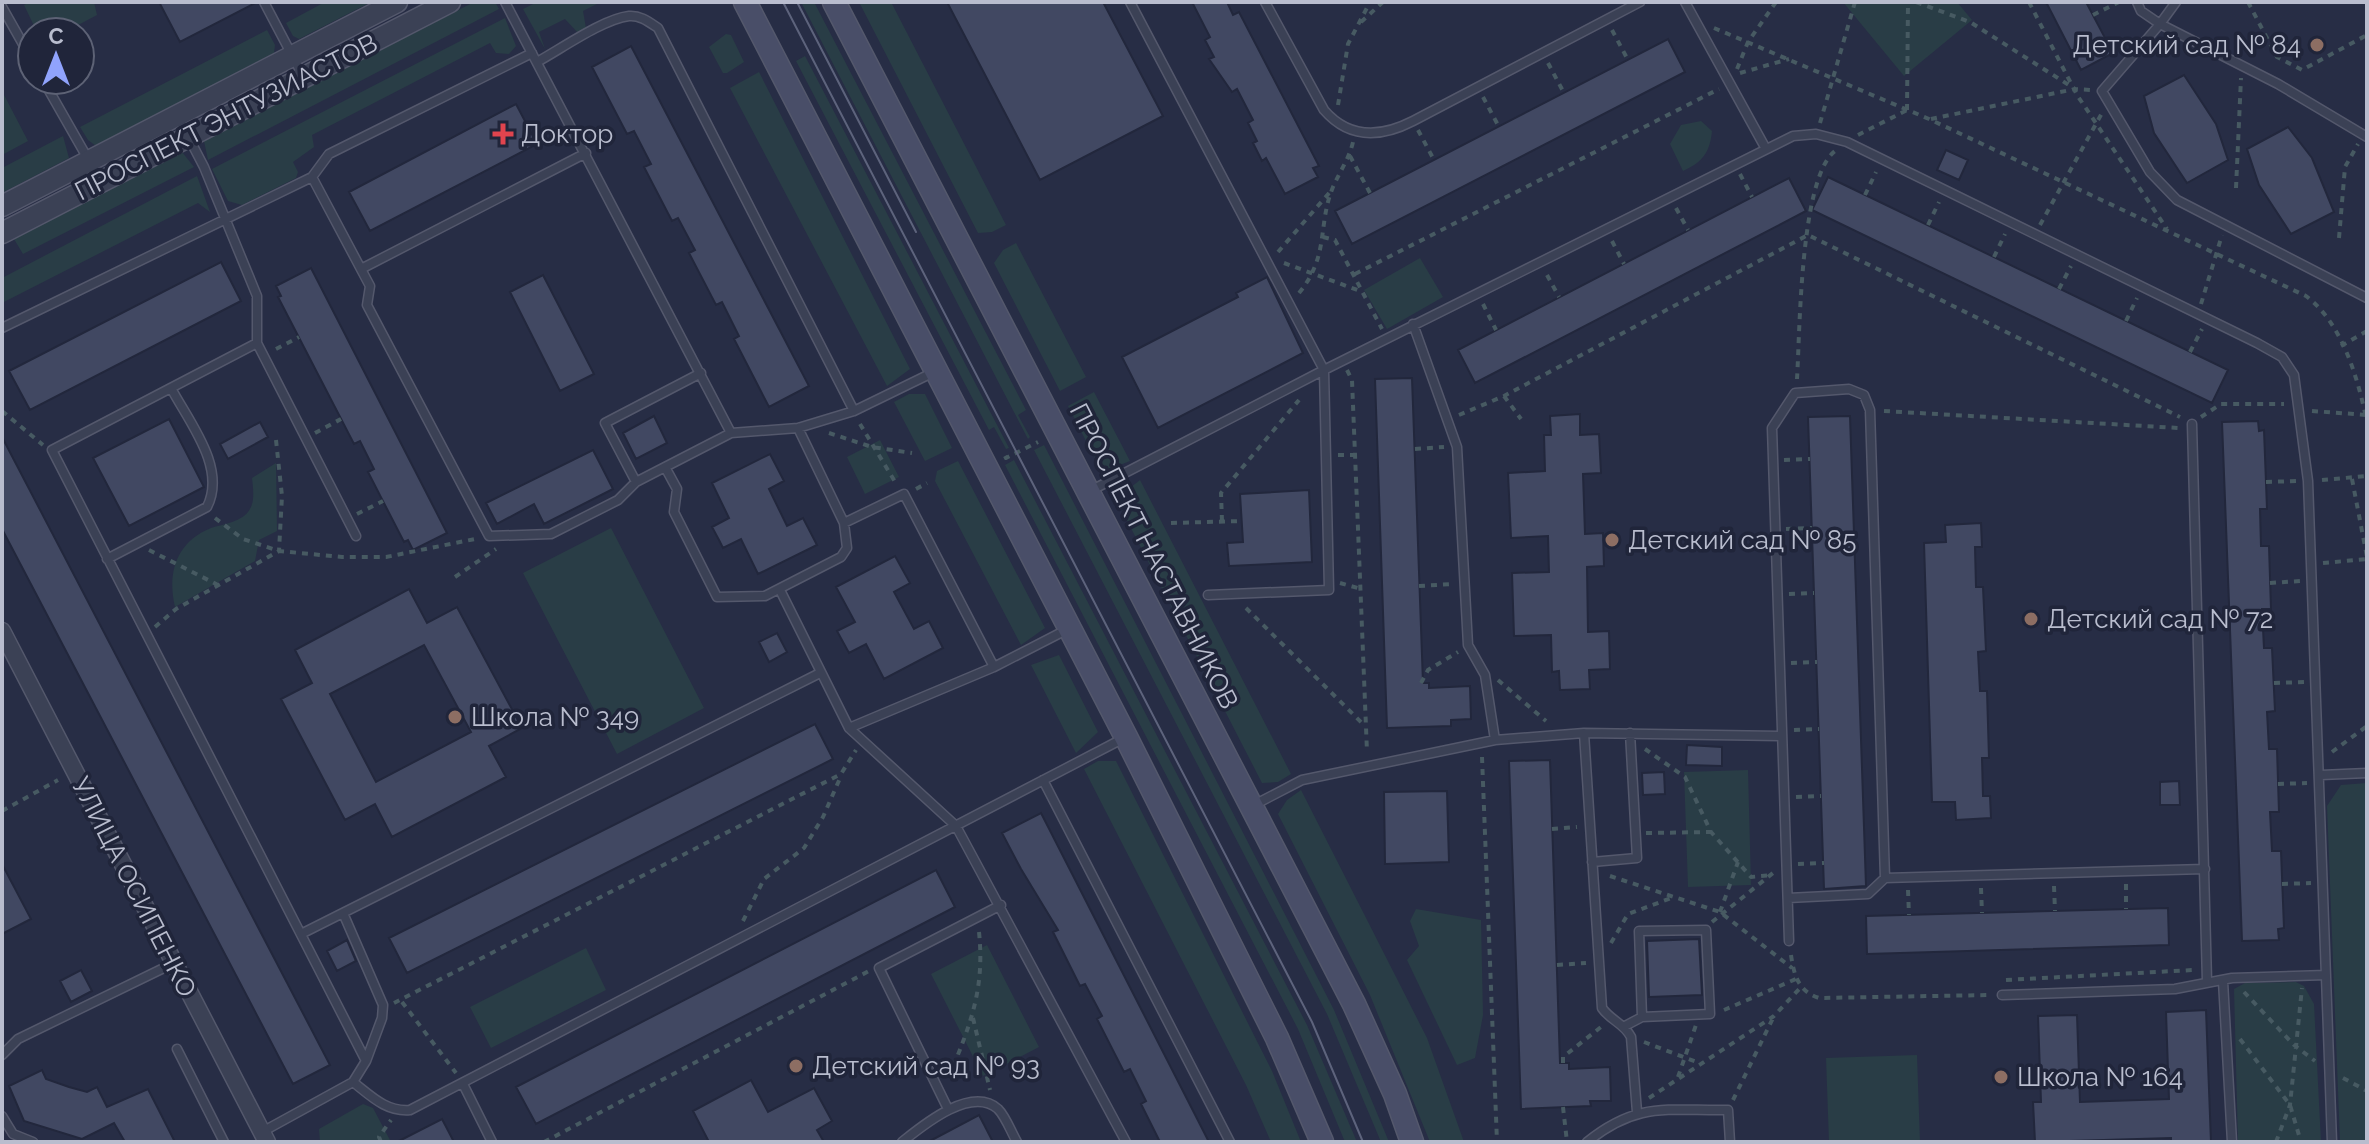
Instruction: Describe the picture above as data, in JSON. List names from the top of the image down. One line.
{"streets":{"main road":["ПРОСПЕКТ НАСТАВНИКОВ"],"street":["ПРОСПЕКТ ЭНТУЗИАСТОВ","УЛИЦА ОСИПЕНКО"]},"places":{"other":["Детский сад № 84","Детский сад № 85","Детский сад № 72","Школа № 349","Детский сад № 93","Школа № 164"],"health":["Доктор"]},"north":"top"}
